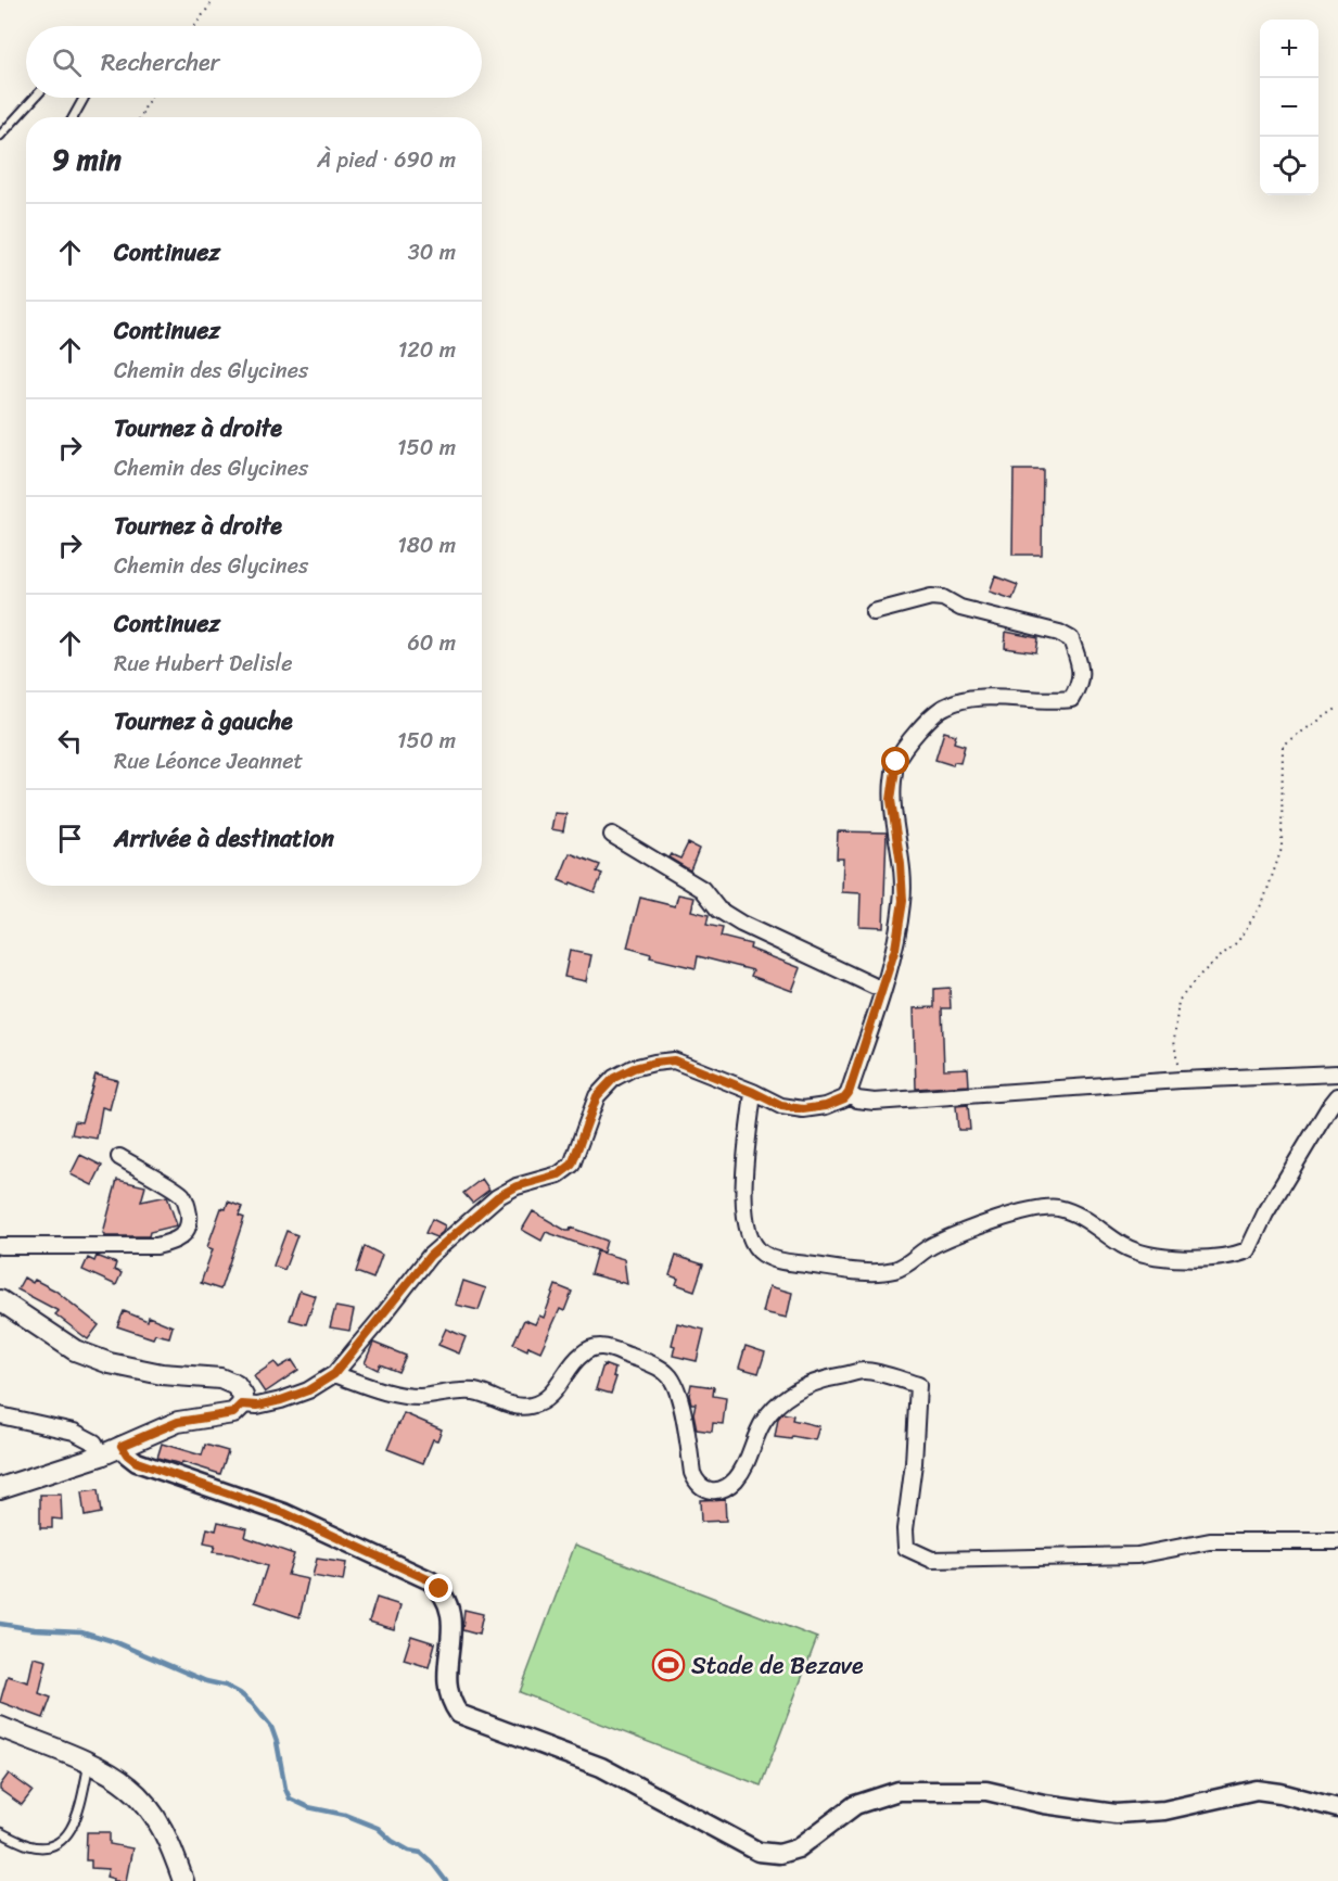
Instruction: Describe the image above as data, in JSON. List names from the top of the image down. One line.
{"places":{"sports":["Stade de Bezave"]},"page":{"map_buttons":["+","−"],"search":"Rechercher","heading":["9 min","À pied · 690 m"],"list":[["Continuez","30 m"],["Continuez","Chemin des Glycines","120 m"],["Tournez à droite","Chemin des Glycines","150 m"],["Tournez à droite","Chemin des Glycines","180 m"],["Continuez","Rue Hubert Delisle","60 m"],["Tournez à gauche","Rue Léonce Jeannet","150 m"],"Arrivée à destination"]}}
